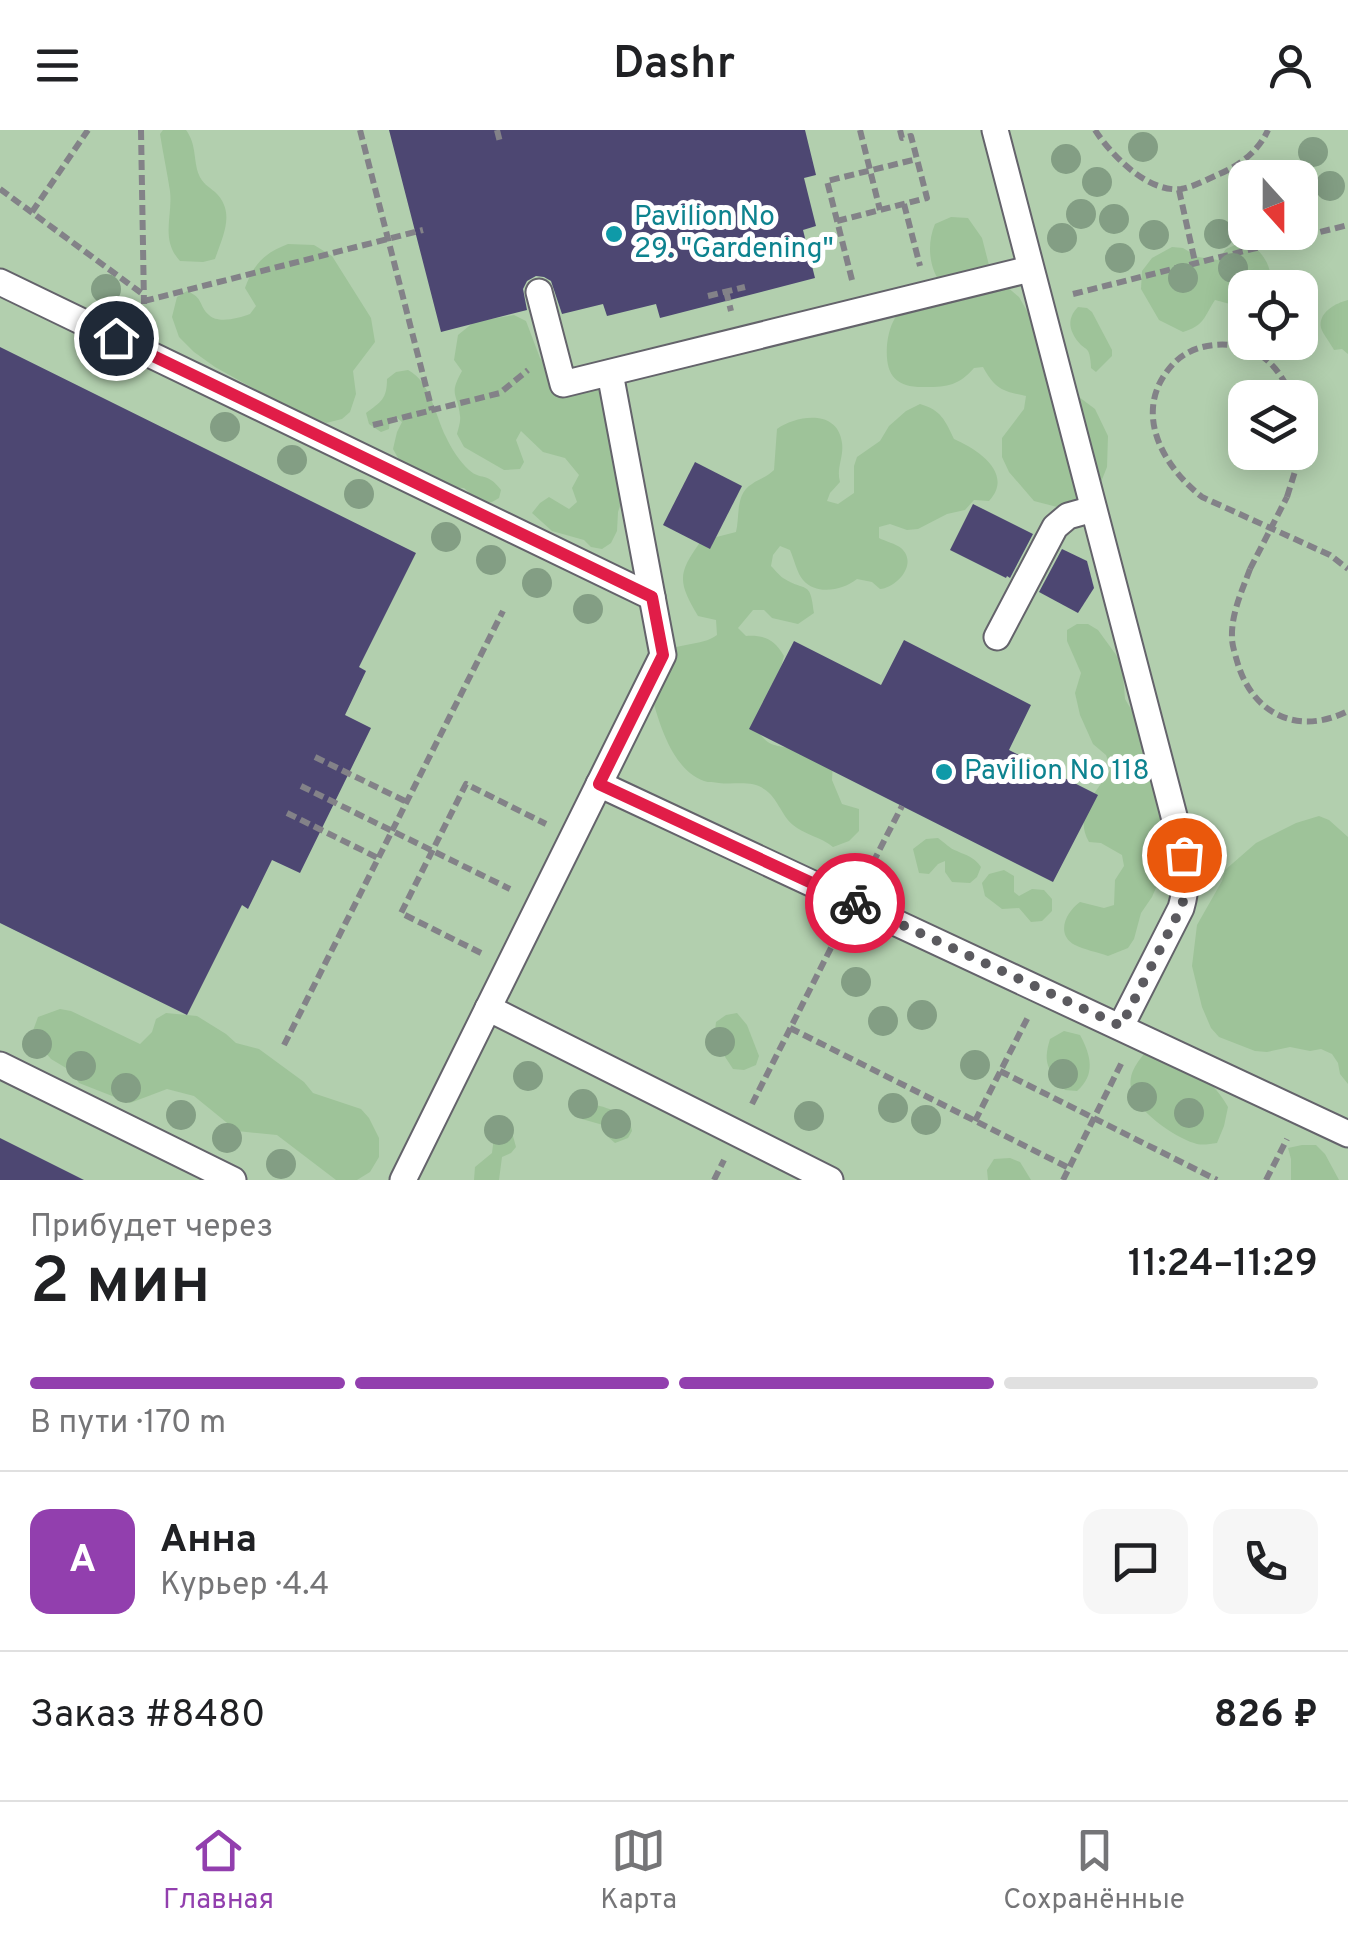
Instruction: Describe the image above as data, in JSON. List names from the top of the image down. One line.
{"places":["Pavilion No 29. \"Gardening\"","Pavilion No 118"],"north":"bottom","page":{"header":"Dashr","heading":["2 мин","Прибудет через","11:24–11:29"],"panel":["Анна","Курьер · 4.4","Заказ #8480","826 ₽"],"bar":"В пути · 170 m","round":"А","tabs":["Главная","Карта","Сохранённые"]}}
